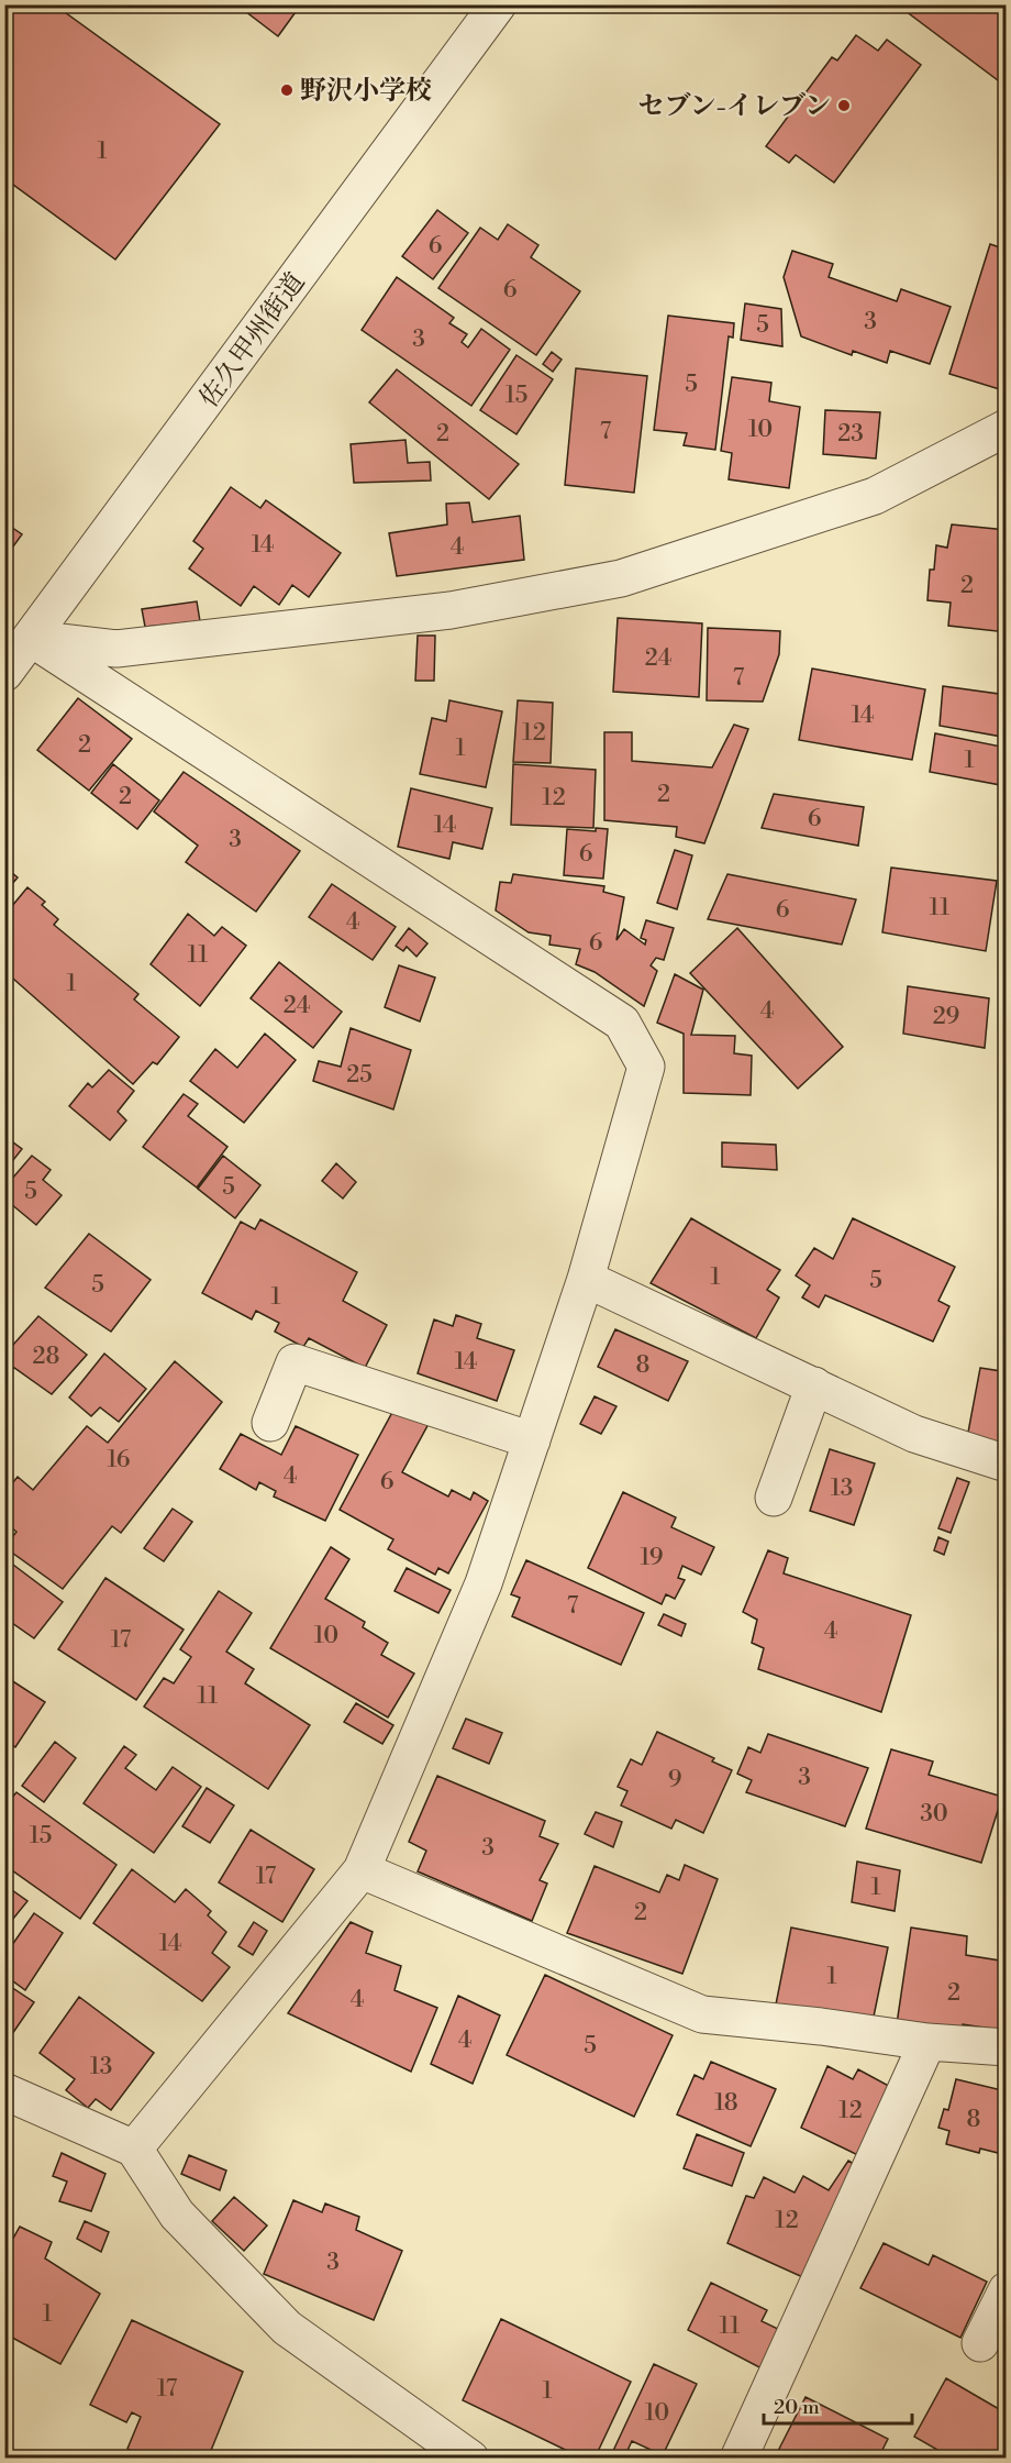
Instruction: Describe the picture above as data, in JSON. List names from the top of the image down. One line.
{"streets":{"street":["佐久甲州街道"]},"places":["野沢小学校","セブン-イレブン"],"house_numbers":["1","6","6","3","5","3","5","15","10","7","2","23","14","4","2","24","7","14","12","2","1","1","2","2","12","6","14","3","6","11","6","4","6","11","1","24","4","29","25","5","5","1","5","5","1","28","14","8","16","4","6","13","19","7","4","10","17","11","3","9","30","15","3","17","1","2","14","1","2","4","4","5","13","18","12","8","12","3","1","11","17","1","10"],"scale_bar":"20 m"}
